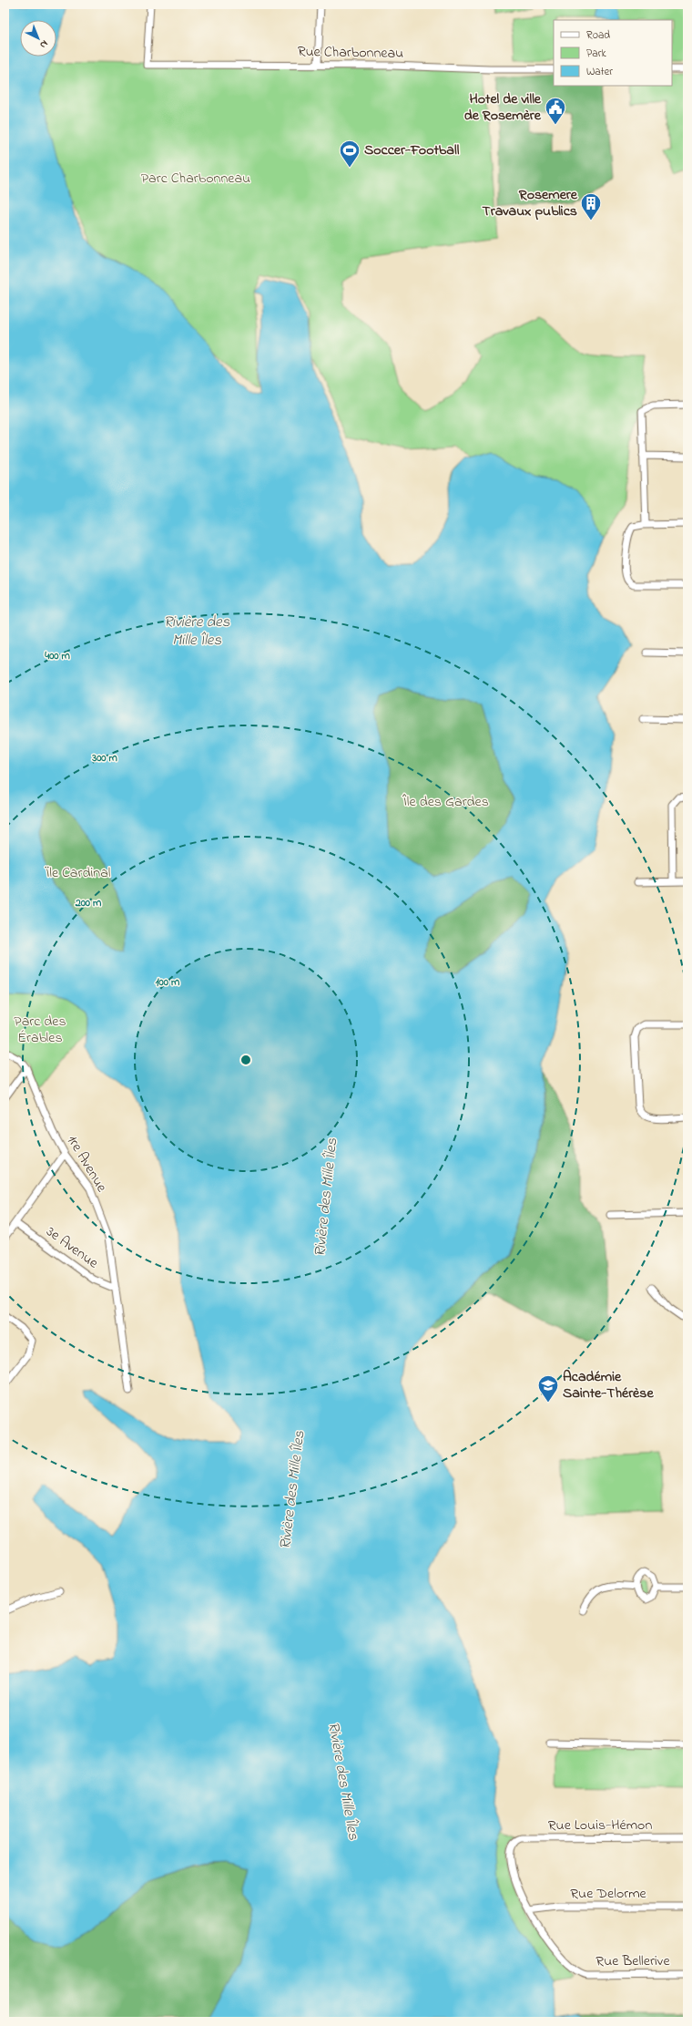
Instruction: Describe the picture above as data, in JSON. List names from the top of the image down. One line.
{"streets":{"street":["Rue Charbonneau","1re Avenue","3e Avenue","Rue Louis-Hémon","Rue Delorme","Rue Bellerive"]},"crossings":[["1re Avenue","3e Avenue"],["Rue Louis-Hémon","Rue Delorme"],["Rue Louis-Hémon","Rue Bellerive"],["Rue Delorme","Rue Bellerive"]],"water":["Rivière des Mille Îles"],"parks":["Parc Charbonneau","Île des Gardes","Ïle Cardinal","Parc des Érables"],"places":{"public building":["Hotel de ville de Rosemère"],"sports":["Soccer-Football"],"building":["Rosemere Travaux publics"],"school or university":["Académie Sainte-Thérèse"]},"legend":["Road","Park","Water"],"north":"bottom right","rings":["400 m","300 m","200 m","100 m"]}
